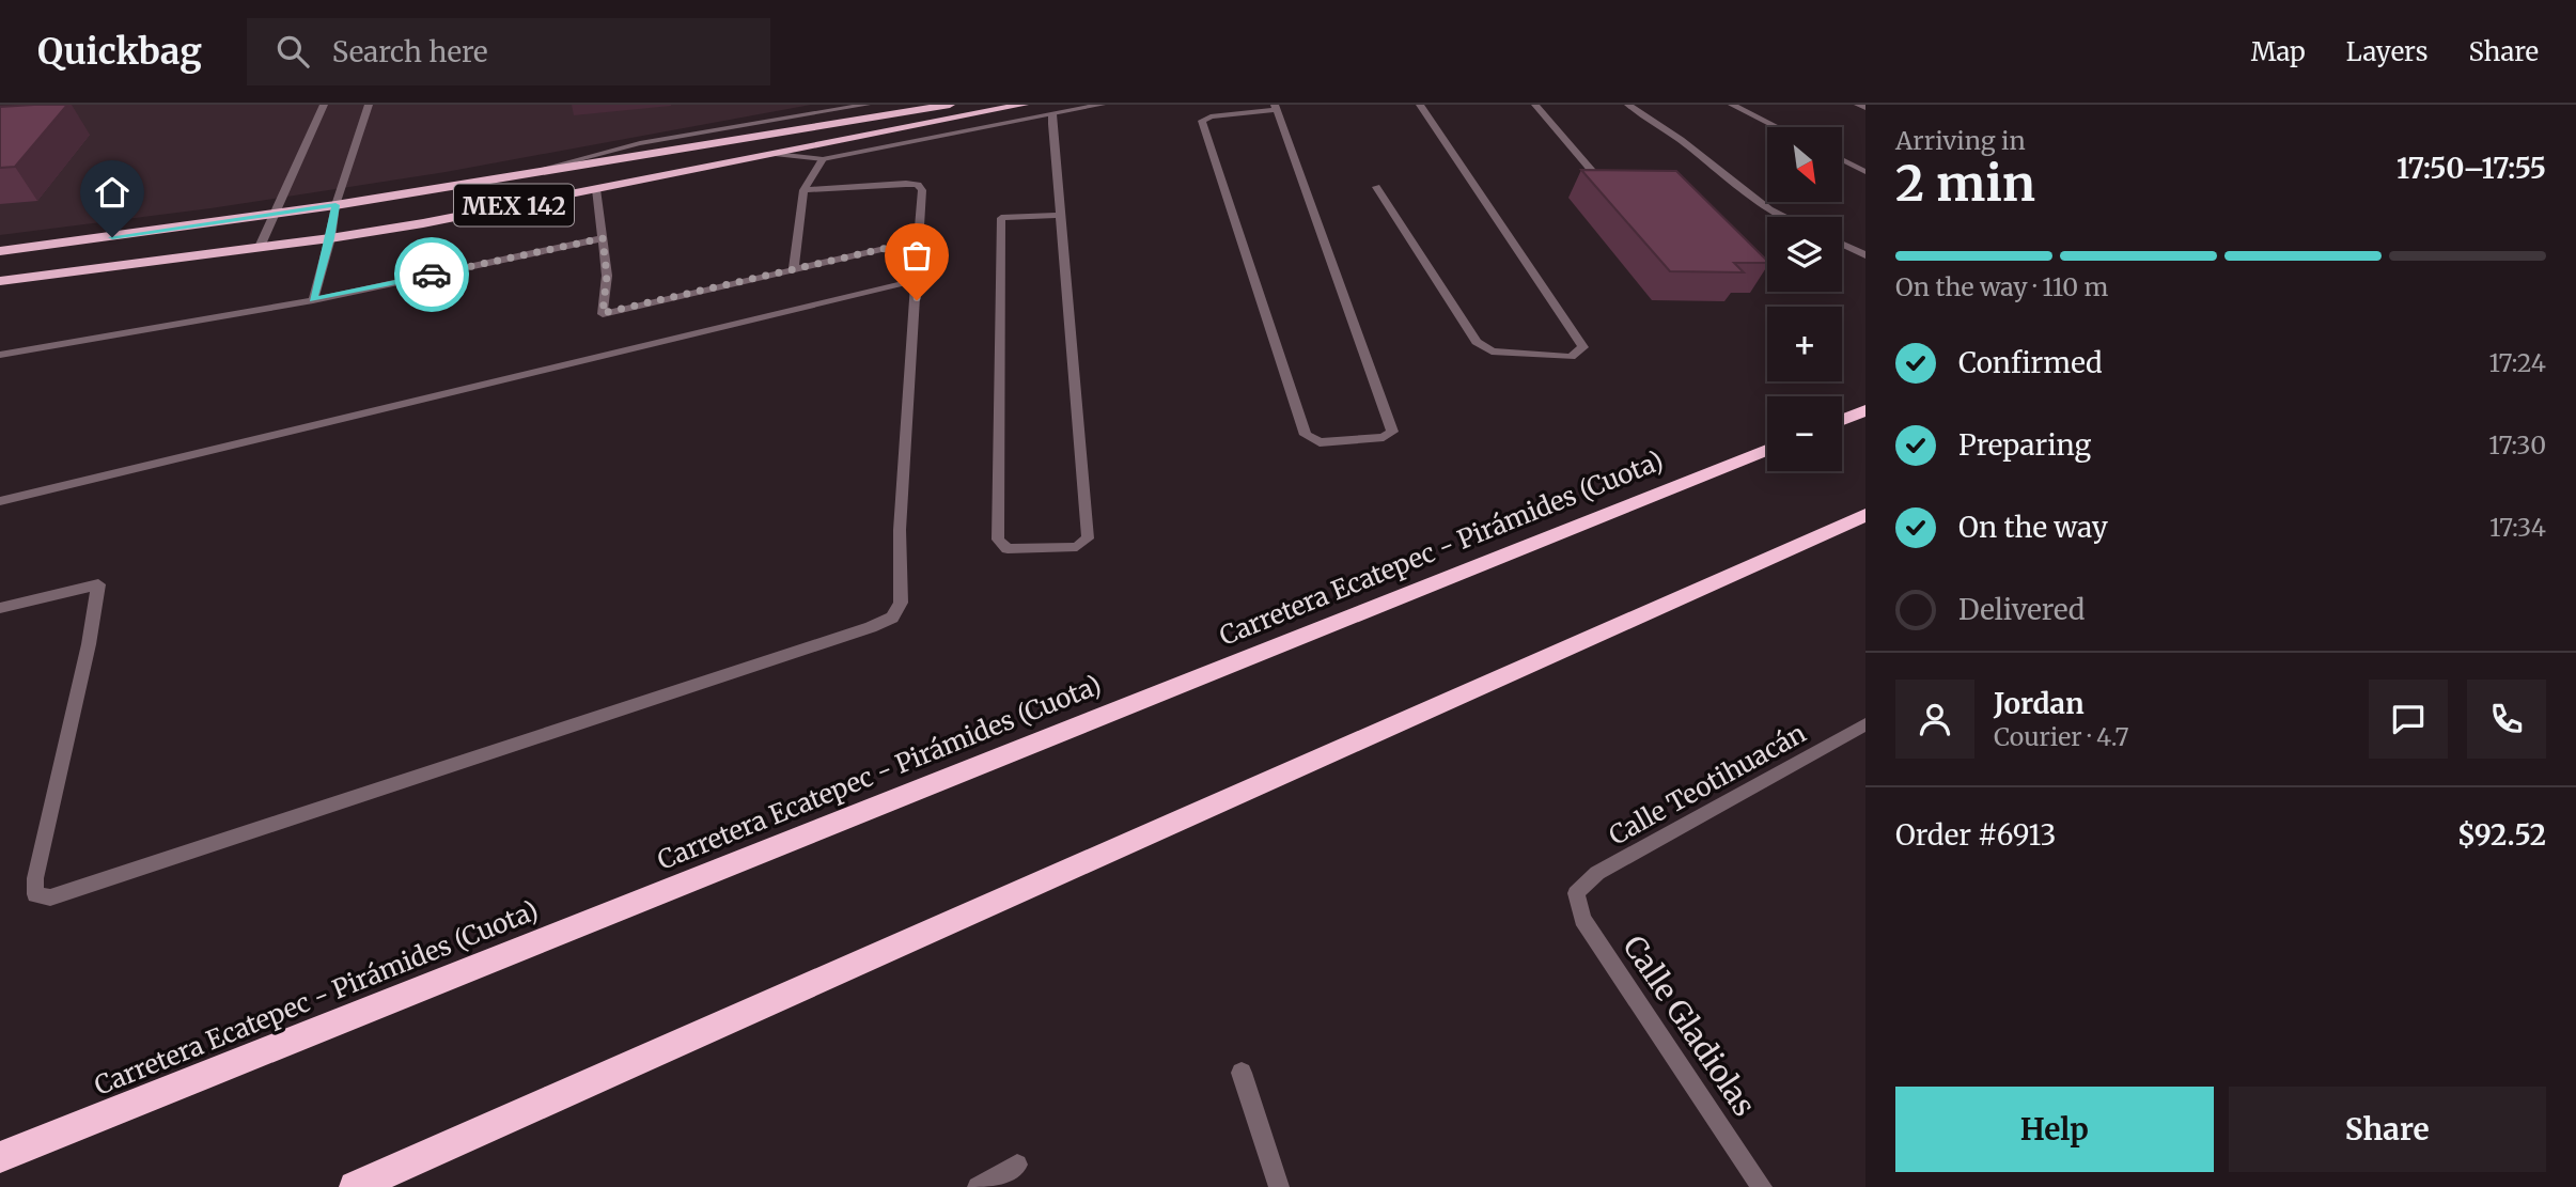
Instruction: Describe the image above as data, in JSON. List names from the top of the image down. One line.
{"streets":{"highway":["MEX 142","Carretera Ecatepec - Pirámides (Cuota)"],"street":["Calle Teotihuacán","Calle Gladiolas"]},"crossings":[["Calle Teotihuacán","Calle Gladiolas"]],"north":"bottom right","page":{"header":"Quickbag","search":"Search here","nav":["Map","Layers","Share"],"heading":["2 min","Arriving in","17:50–17:55"],"panel":["Jordan","Courier · 4.7","Order #6913","$92.52"],"map_buttons":["+","−"],"bar":"On the way · 110 m","list":[["Confirmed","17:24"],["Preparing","17:30"],["On the way","17:34"],"Delivered"],"buttons":["Help","Share"]}}
